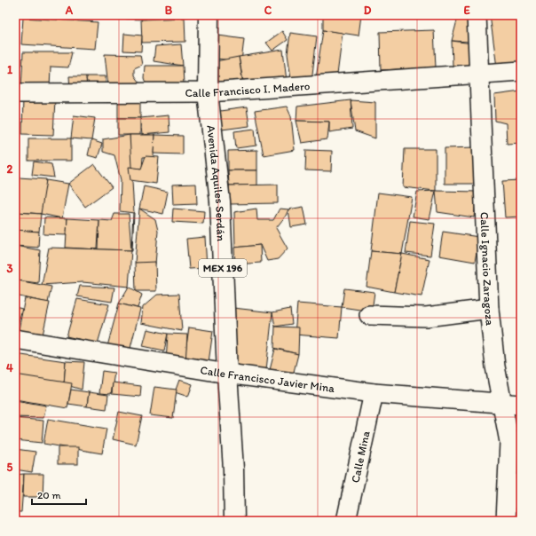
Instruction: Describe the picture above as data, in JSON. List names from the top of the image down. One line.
{"streets":{"main road":["Avenida Aquiles Serdán","MEX 196"],"street":["Calle Francisco I. Madero","Calle Ignacio Zaragoza","Calle Francisco Javier Mina","Calle Mina"]},"crossings":[["Calle Francisco I. Madero","Avenida Aquiles Serdán"],["Calle Francisco I. Madero","Calle Ignacio Zaragoza"],["Avenida Aquiles Serdán","Calle Francisco Javier Mina"],["Calle Ignacio Zaragoza","Calle Francisco Javier Mina"],["Calle Francisco Javier Mina","Calle Mina"]],"scale_bar":"20 m","grid":{"columns":["A","B","C","D","E"],"rows":["1","2","3","4","5"]}}
